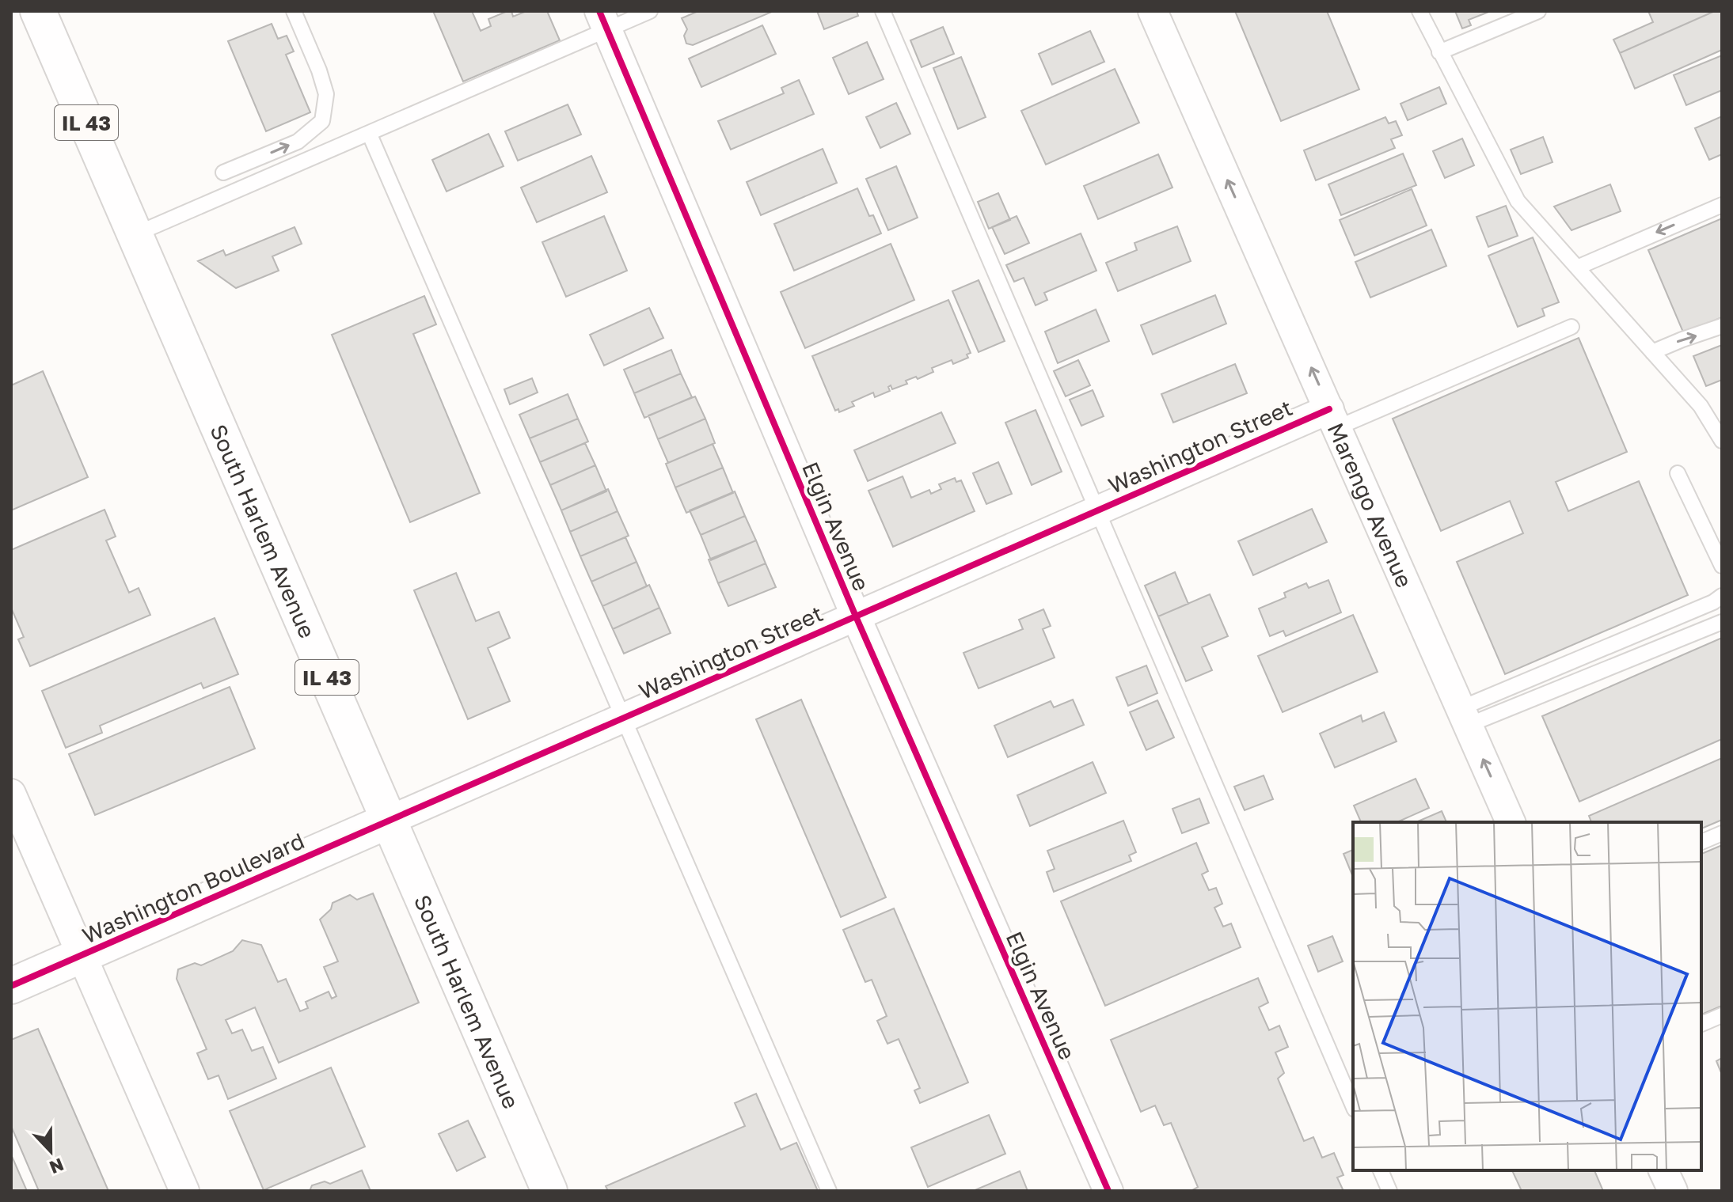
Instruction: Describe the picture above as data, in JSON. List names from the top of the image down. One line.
{"streets":{"main road":["IL 43","South Harlem Avenue","Washington Boulevard"],"street":["Washington Street","Marengo Avenue","Elgin Avenue"]},"crossings":[["Washington Street","Marengo Avenue"],["Washington Street","Elgin Avenue"],["Washington Street","South Harlem Avenue"],["Washington Street","Washington Boulevard"],["South Harlem Avenue","Washington Boulevard"]],"one_way":["Marengo Avenue"],"north":"bottom"}
